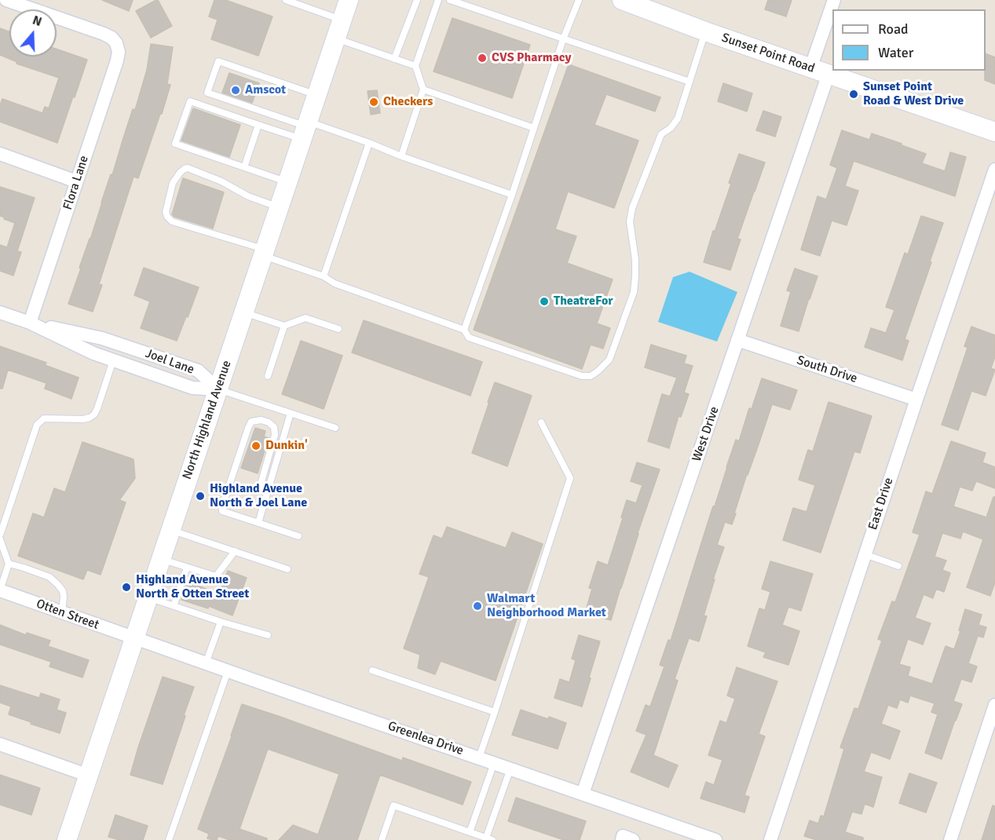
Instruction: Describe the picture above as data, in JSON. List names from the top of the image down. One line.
{"streets":{"street":["Sunset Point Road","Flora Lane","Joel Lane","South Drive","North Highland Avenue","West Drive","East Drive","Otten Street","Greenlea Drive"]},"crossings":[["Sunset Point Road","West Drive"],["Flora Lane","Joel Lane"],["Joel Lane","North Highland Avenue"],["South Drive","West Drive"],["South Drive","East Drive"],["North Highland Avenue","Otten Street"],["North Highland Avenue","Greenlea Drive"],["West Drive","Greenlea Drive"],["Otten Street","Greenlea Drive"]],"places":["CVS Pharmacy","Amscot","Sunset Point Road & West Drive","Checkers","TheatreFor","Dunkin'","Highland Avenue North & Joel Lane","Highland Avenue North & Otten Street","Walmart Neighborhood Market"],"legend":["Road","Water"],"north":"top"}
